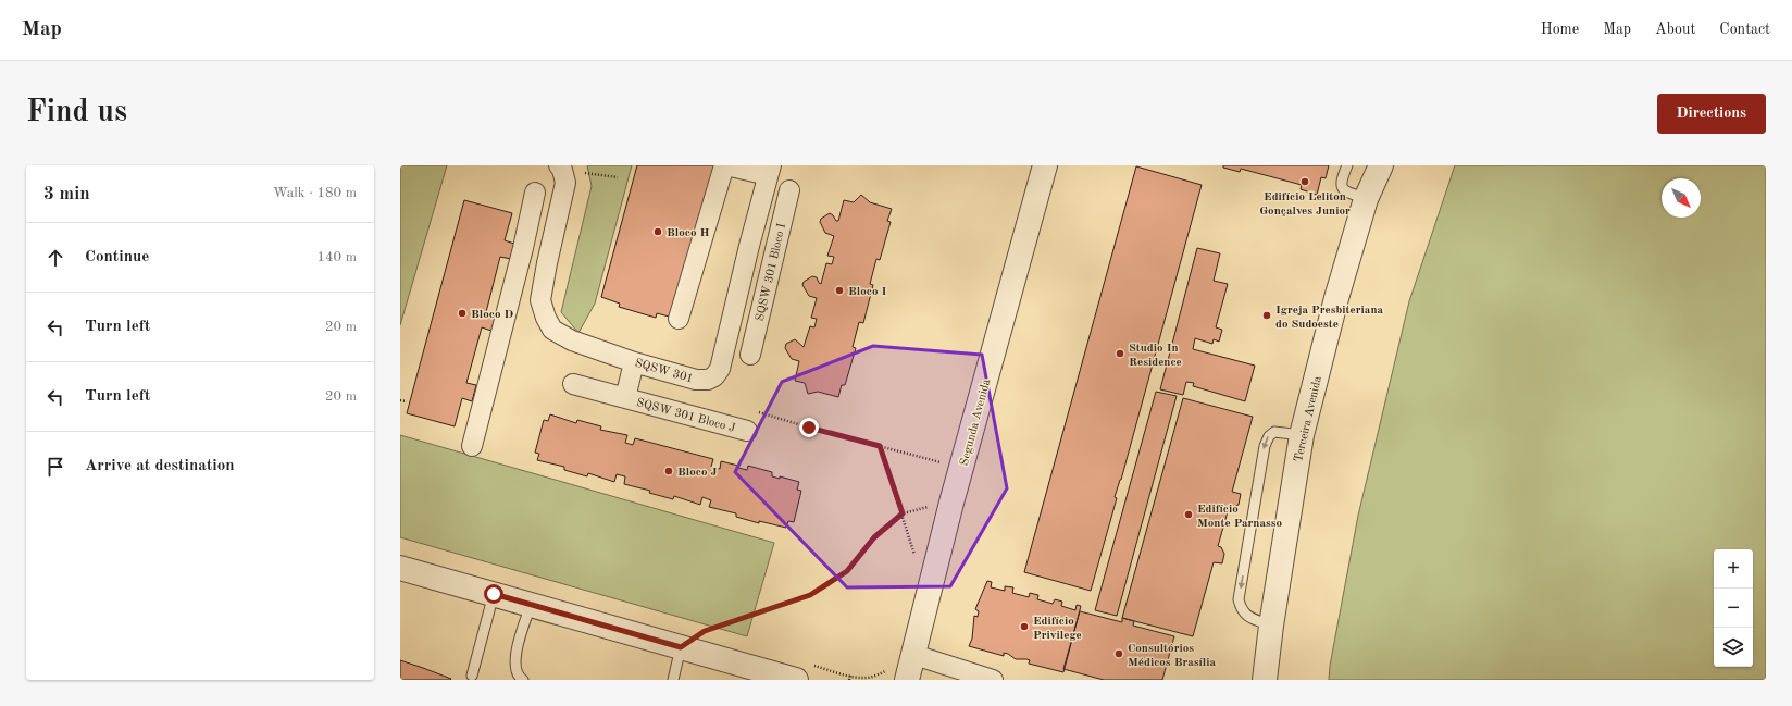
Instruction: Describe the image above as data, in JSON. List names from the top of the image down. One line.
{"streets":{"street":["SQSW 301 Bloco I","SQSW 301","SQSW 301 Bloco J","Terceira Avenida","Segunda Avenida"]},"crossings":[["SQSW 301","SQSW 301 Bloco J"]],"places":["Edifício Leliton Gonçalves Junior","Bloco H","Bloco I","Bloco D","Igreja Presbiteriana do Sudoeste","Studio In Residence","Bloco J","Edifício Monte Parnasso","Edifício Privilege","Consultórios Médicos Brasília"],"north":"bottom right","page":{"header":"Map","nav":["Home","Map","About","Contact"],"buttons":"Directions","title":"Find us","heading":["3 min","Walk · 180 m"],"list":[["Continue","140 m"],["Turn left","20 m"],["Turn left","20 m"],"Arrive at destination"],"map_buttons":["+","−"]}}
